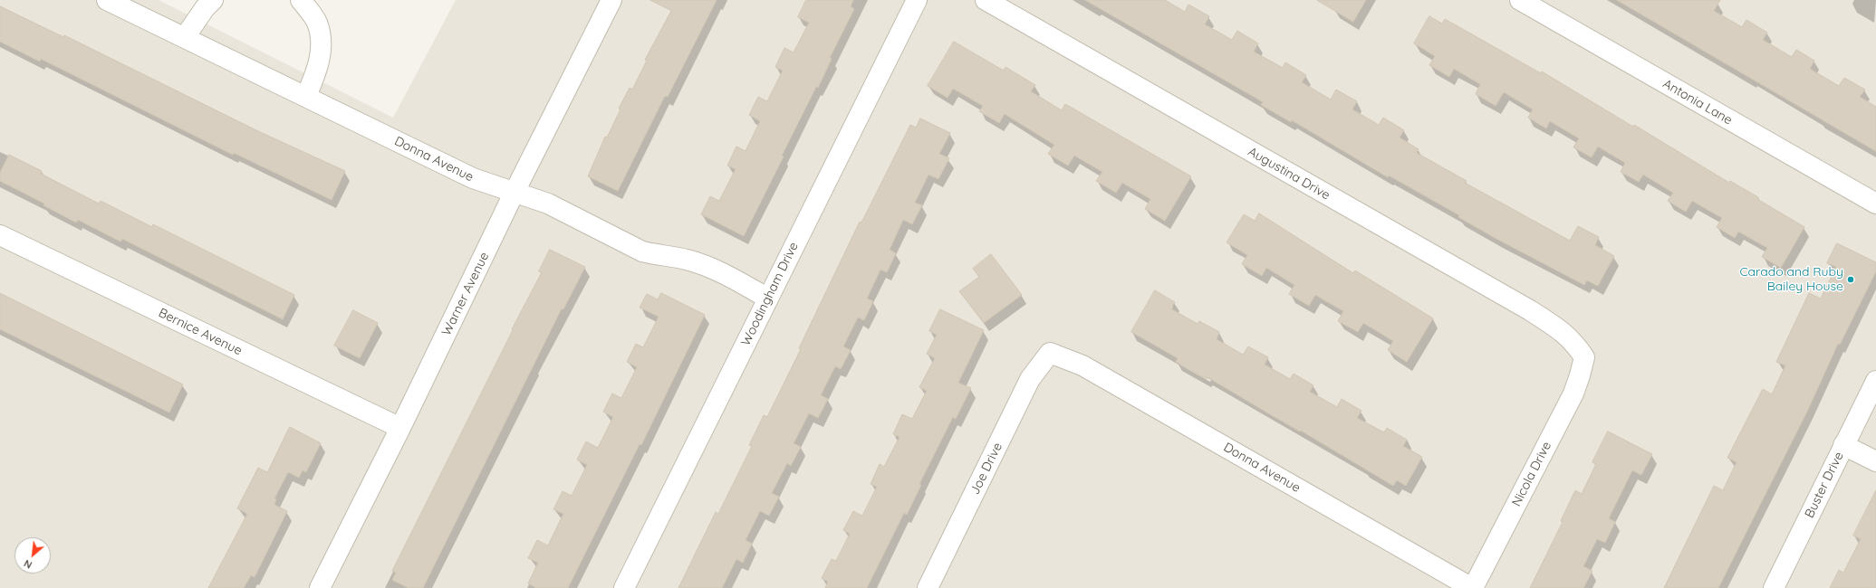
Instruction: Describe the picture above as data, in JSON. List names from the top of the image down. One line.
{"streets":{"street":["Antonia Lane","Donna Avenue","Augustina Drive","Warner Avenue","Woodingham Drive","Bernice Avenue","Joe Drive","Nicola Drive","Buster Drive"]},"crossings":[["Donna Avenue","Warner Avenue"],["Donna Avenue","Woodingham Drive"],["Donna Avenue","Joe Drive"],["Donna Avenue","Nicola Drive"],["Augustina Drive","Nicola Drive"],["Warner Avenue","Bernice Avenue"]],"places":["Carado and Ruby Bailey House"],"north":"bottom left"}
